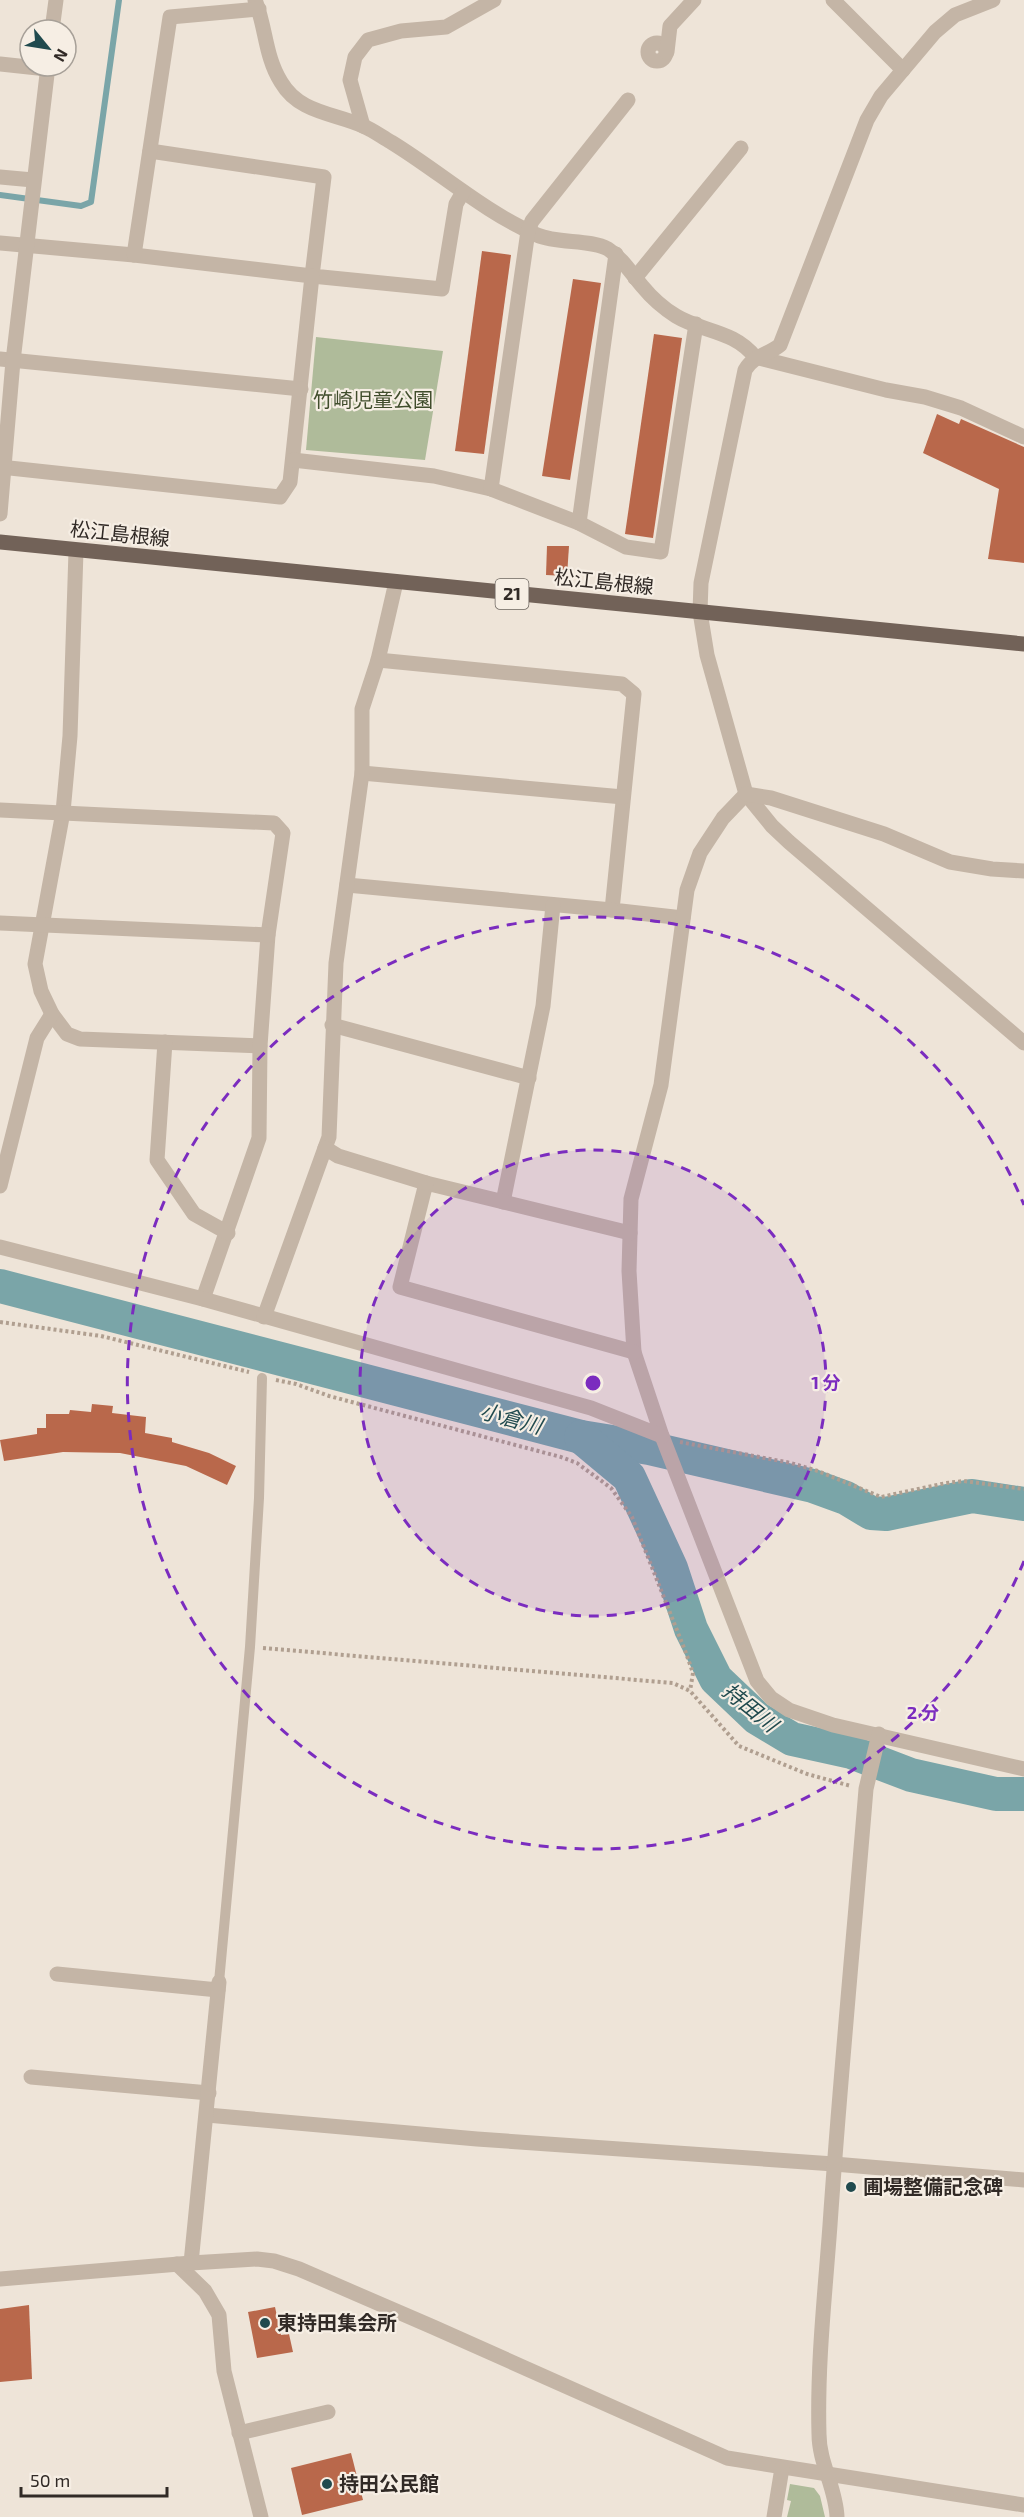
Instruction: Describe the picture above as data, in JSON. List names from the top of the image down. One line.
{"streets":{"main road":["松江島根線","21"]},"water":["小倉川","持田川"],"parks":["竹崎児童公園"],"places":["圃場整備記念碑","東持田集会所","持田公民館"],"scale_bar":"50 m","north":"bottom right","rings":["1 分","2 分"]}
